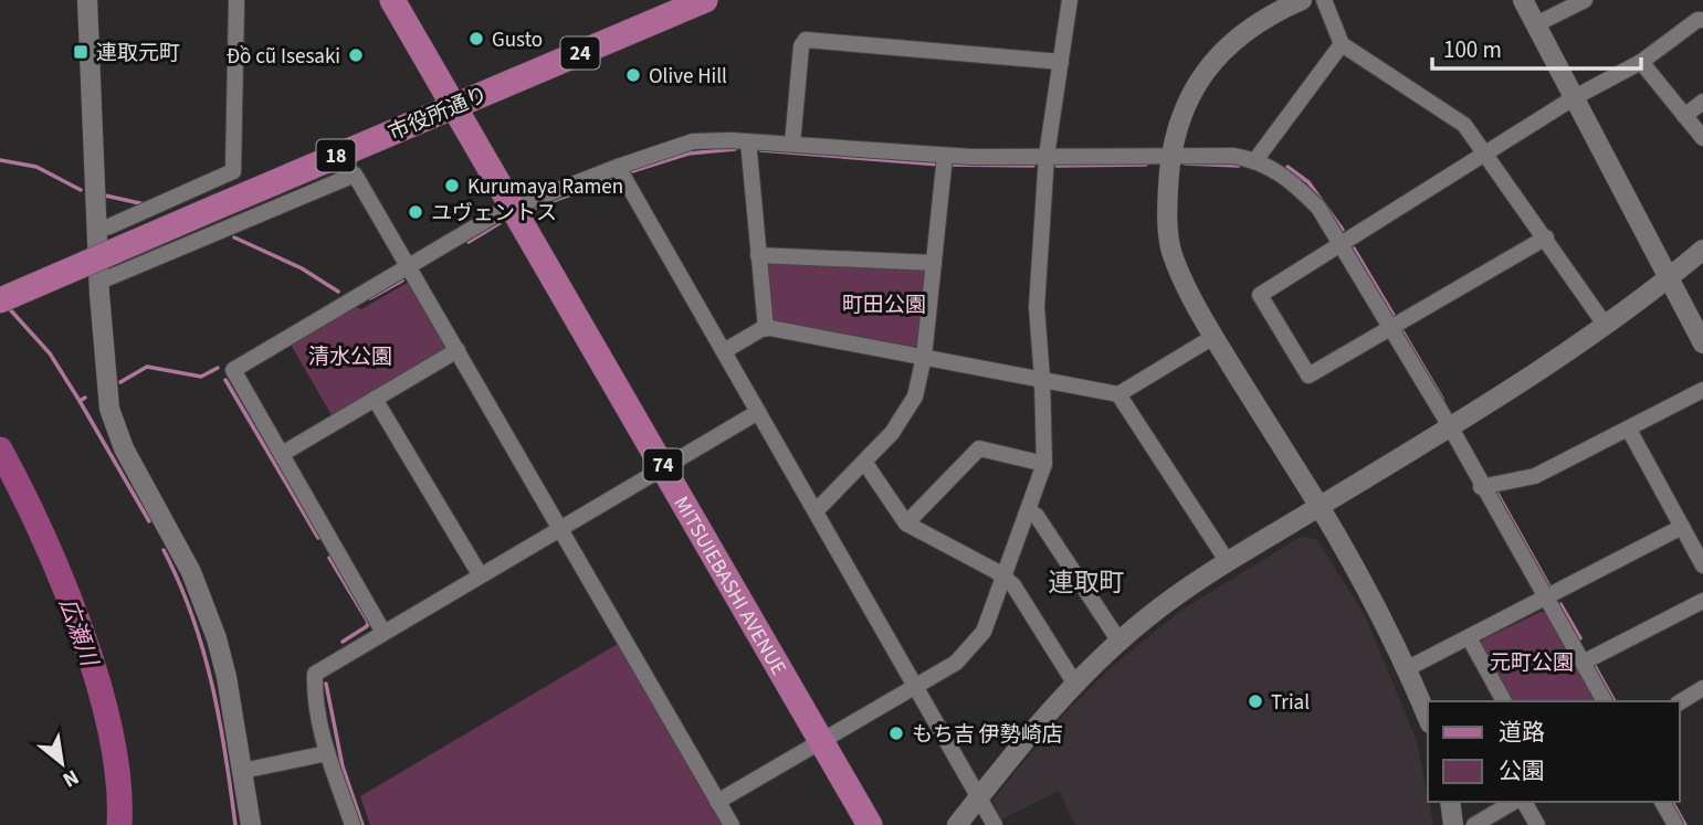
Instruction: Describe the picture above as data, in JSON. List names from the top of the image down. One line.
{"streets":{"main road":["24","市役所通り","18","74","MITSUIEBASHI AVENUE"]},"crossings":[["市役所通り","MITSUIEBASHI AVENUE"]],"districts":["連取町"],"water":["広瀬川"],"parks":["町田公園","清水公園","元町公園"],"places":{"other":["Gusto","Đồ cũ Isesaki","Olive Hill","Kurumaya Ramen","ユヴェントス","Trial","もち吉 伊勢崎店"],"transit":["連取元町"]},"legend":["道路","公園"],"scale_bar":"100 m","north":"bottom right"}
